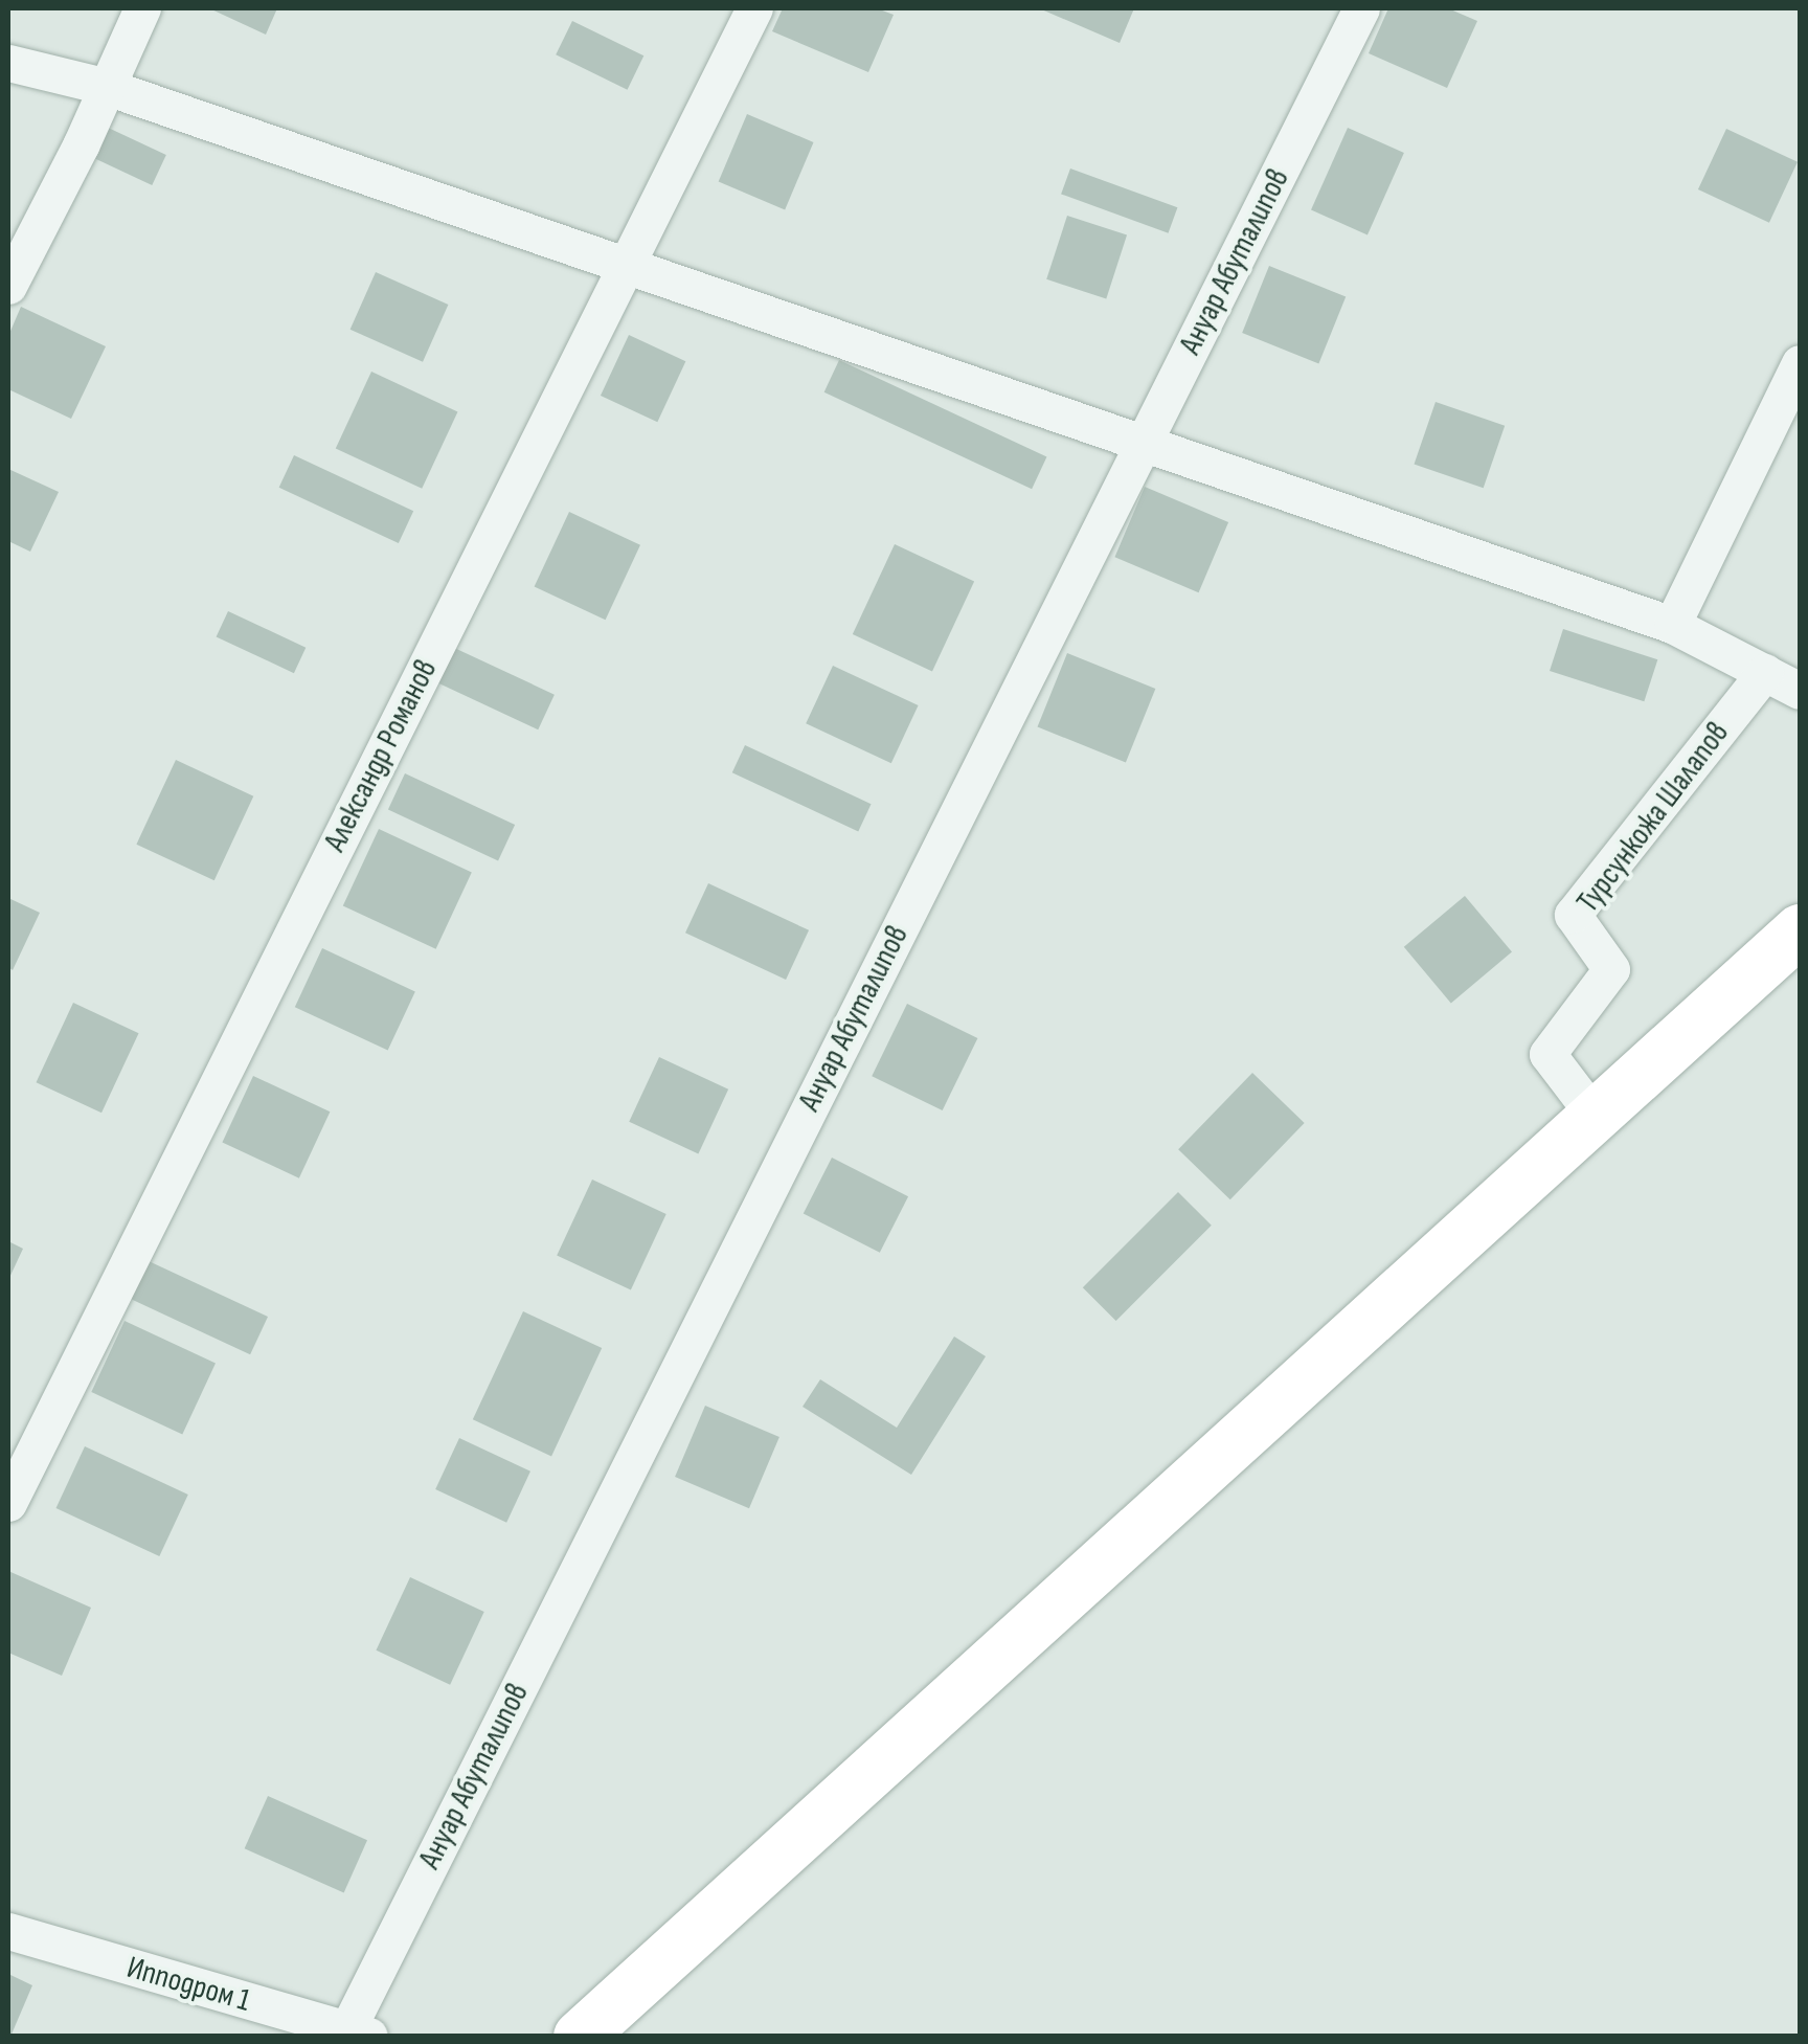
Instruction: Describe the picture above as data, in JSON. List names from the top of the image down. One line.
{"streets":{"street":["Ануар Абуталипов","Александр Романов","Турсункожа Шалапов","Ипподром 1"]},"crossings":[["Ануар Абуталипов","Ипподром 1"]]}
